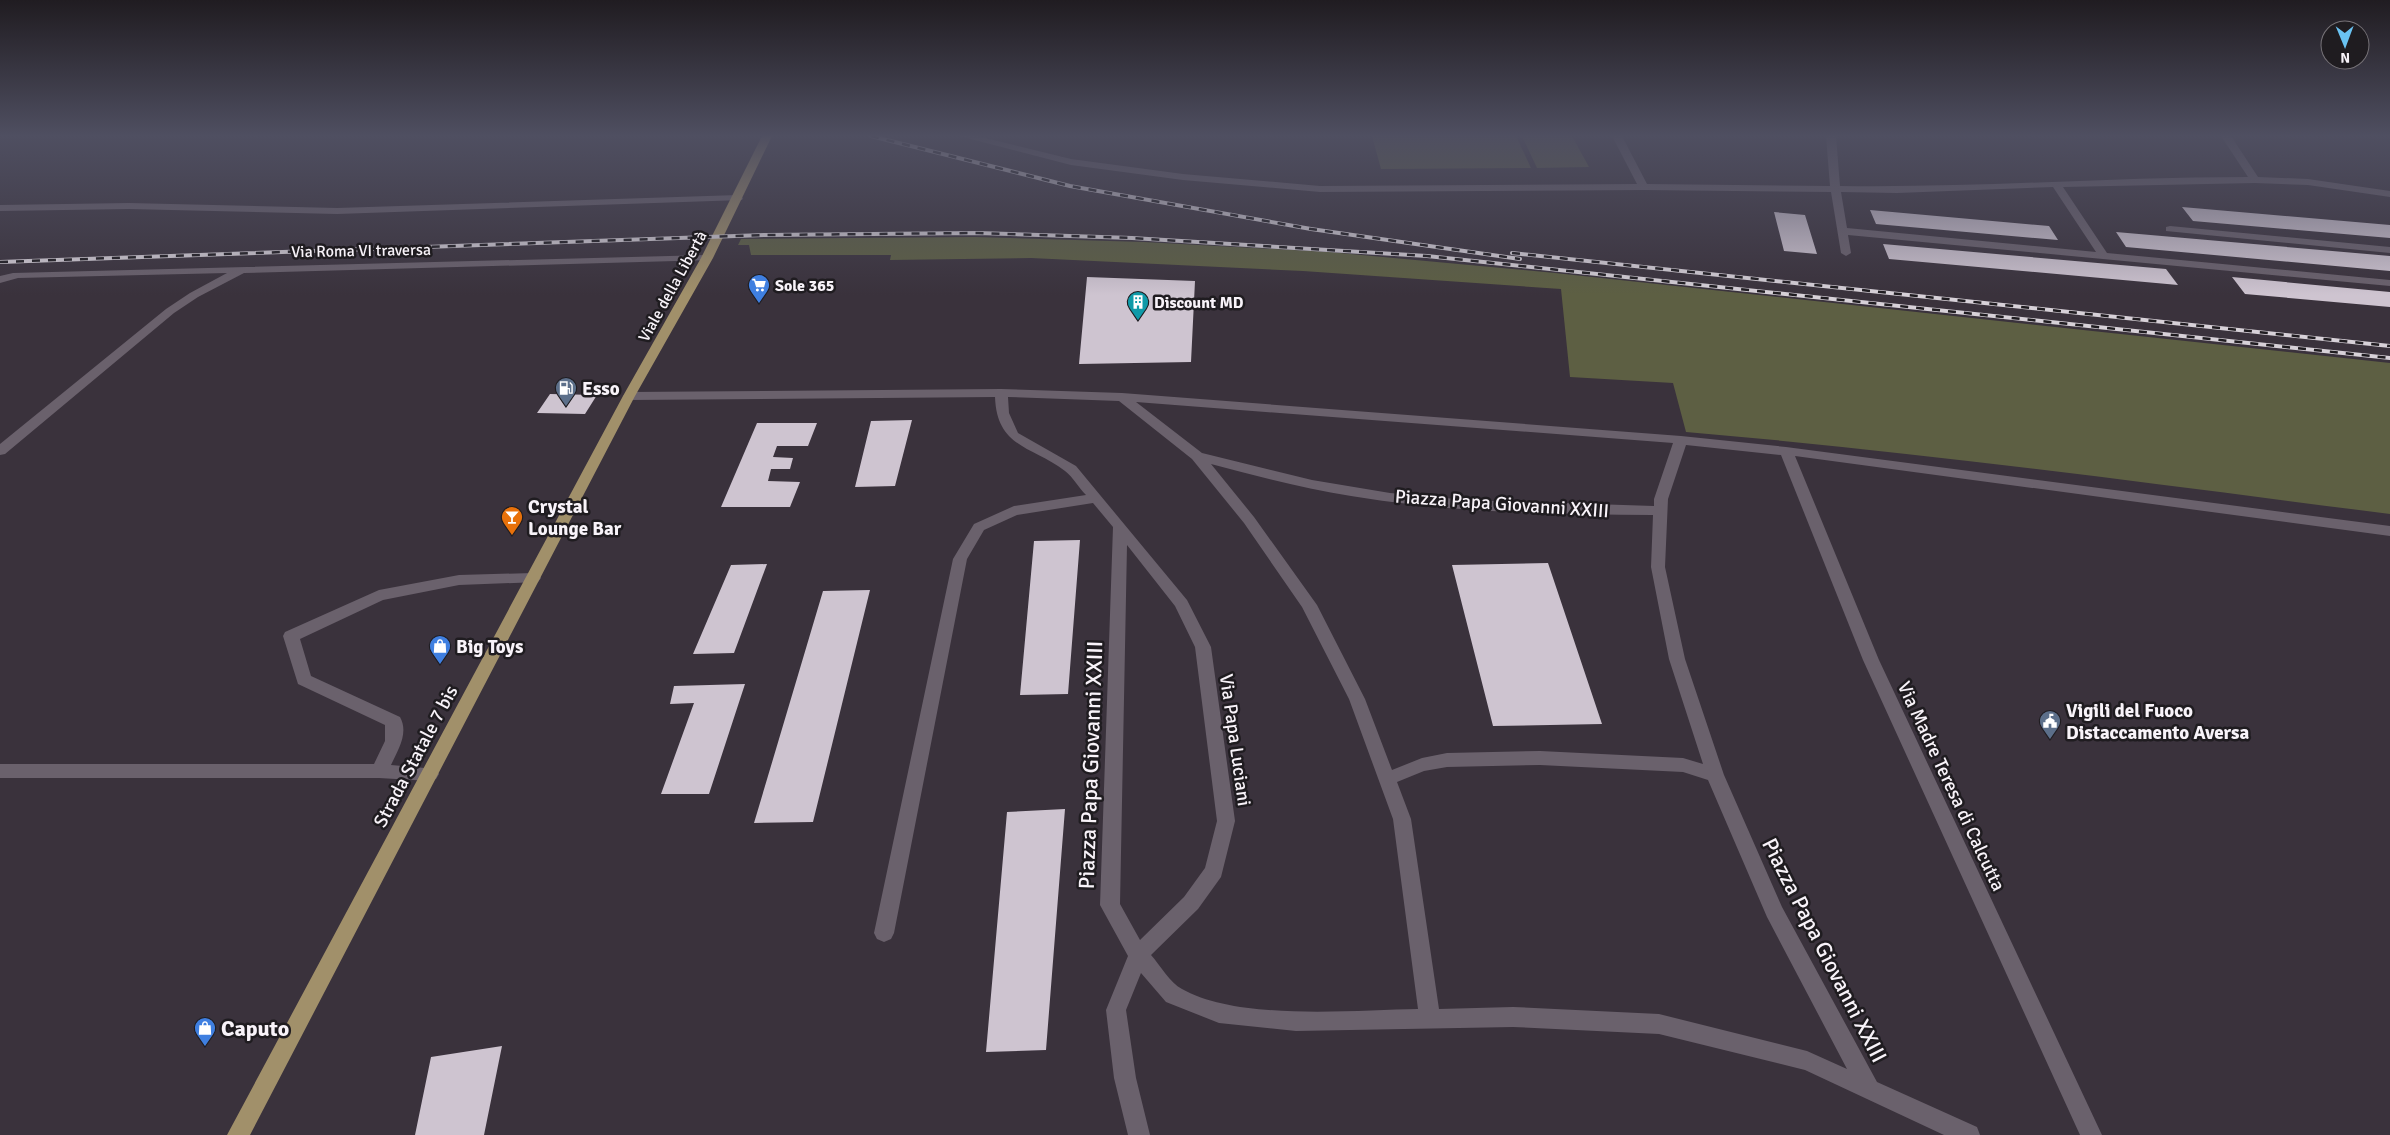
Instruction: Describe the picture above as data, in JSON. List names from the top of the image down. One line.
{"streets":{"main road":["Viale della Libertà","Strada Statale 7 bis"],"street":["Via Roma VI traversa","Piazza Papa Giovanni XXIII","Via Papa Luciani","Via Madre Teresa di Calcutta"]},"crossings":[["Via Roma VI traversa","Viale della Libertà"],["Viale della Libertà","Strada Statale 7 bis"],["Piazza Papa Giovanni XXIII","Via Papa Luciani"]],"places":{"supermarket":["Sole 365"],"building":["Discount MD"],"fuel station":["Esso"],"bar":["Crystal Lounge Bar"],"shop":["Big Toys","Caputo"],"public building":["Vigili del Fuoco Distaccamento Aversa"]},"north":"bottom"}
